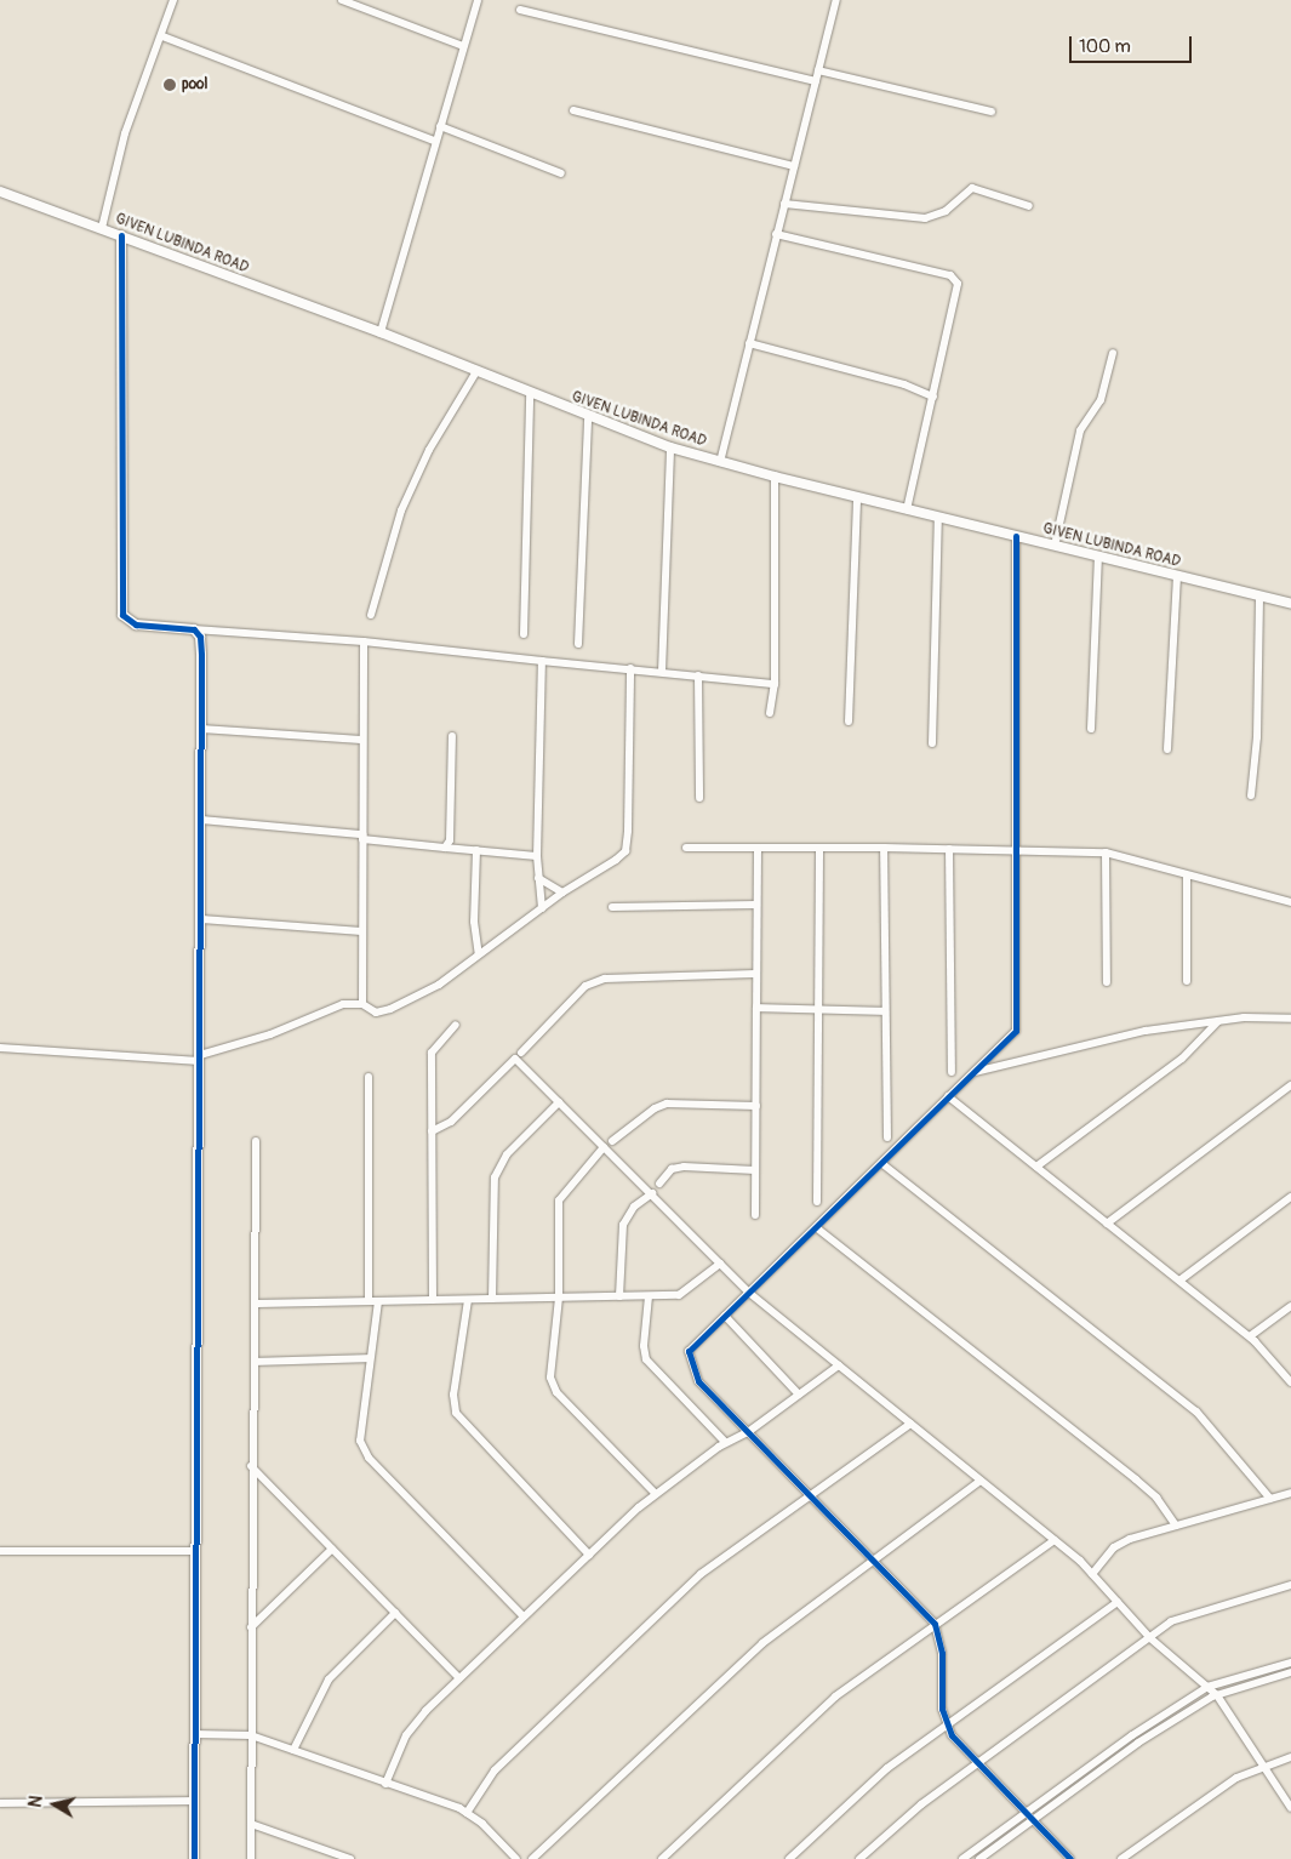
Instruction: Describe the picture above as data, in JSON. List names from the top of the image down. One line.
{"streets":{"street":["GIVEN LUBINDA ROAD"]},"places":["pool"],"scale_bar":"100 m","north":"left"}
